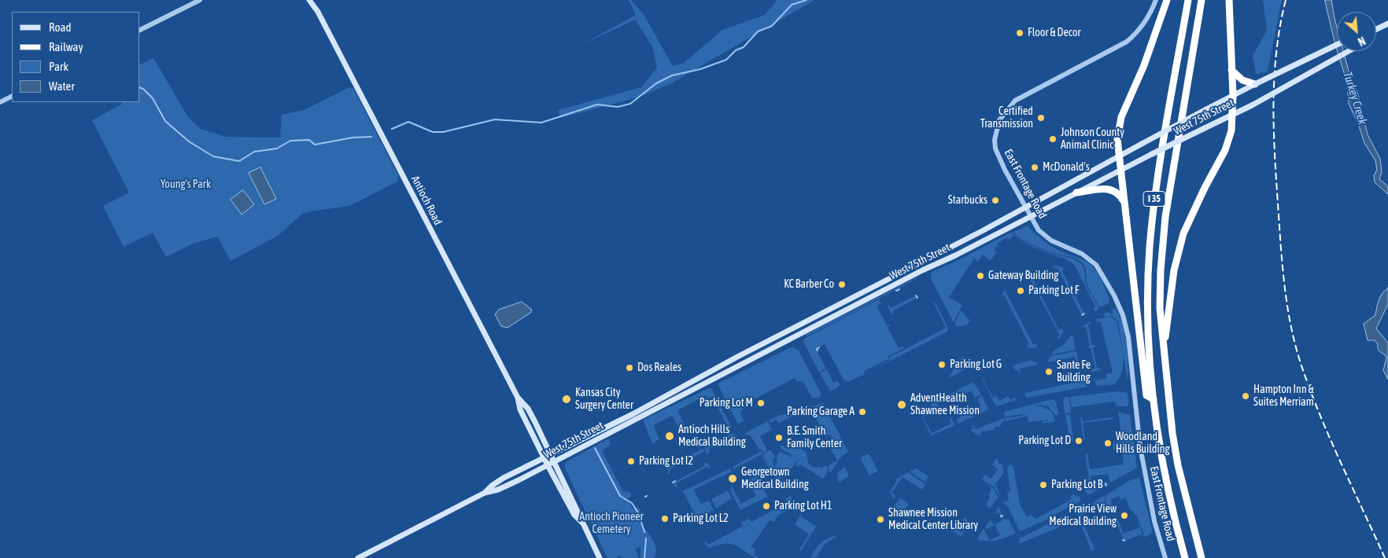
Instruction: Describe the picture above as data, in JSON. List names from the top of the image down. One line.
{"streets":{"highway":["I 35"],"main road":["West 75th Street","Antioch Road"],"street":["East Frontage Road"]},"crossings":[["West 75th Street","East Frontage Road"],["West 75th Street","Antioch Road"]],"water":["Turkey Creek"],"parks":["Young's Park","Antioch Pioneer Cemetery"],"places":["Floor & Decor","Certified Transmission","Johnson County Animal Clinic","McDonald's","Starbucks","Gateway Building","KC Barber Co","Parking Lot F","Parking Lot G","Dos Reales","Sante Fe Building","Hampton Inn & Suites Merriam","Kansas City Surgery Center","Parking Lot M","AdventHealth Shawnee Mission","Parking Garage A","Antioch Hills Medical Building","B.E. Smith Family Center","Parking Lot D","Woodland Hills Building","Parking Lot I2","Georgetown Medical Building","Parking Lot B","Parking Lot H1","Prairie View Medical Building","Parking Lot L2","Shawnee Mission Medical Center Library"],"legend":["Road","Railway","Park","Water"],"north":"bottom right"}
